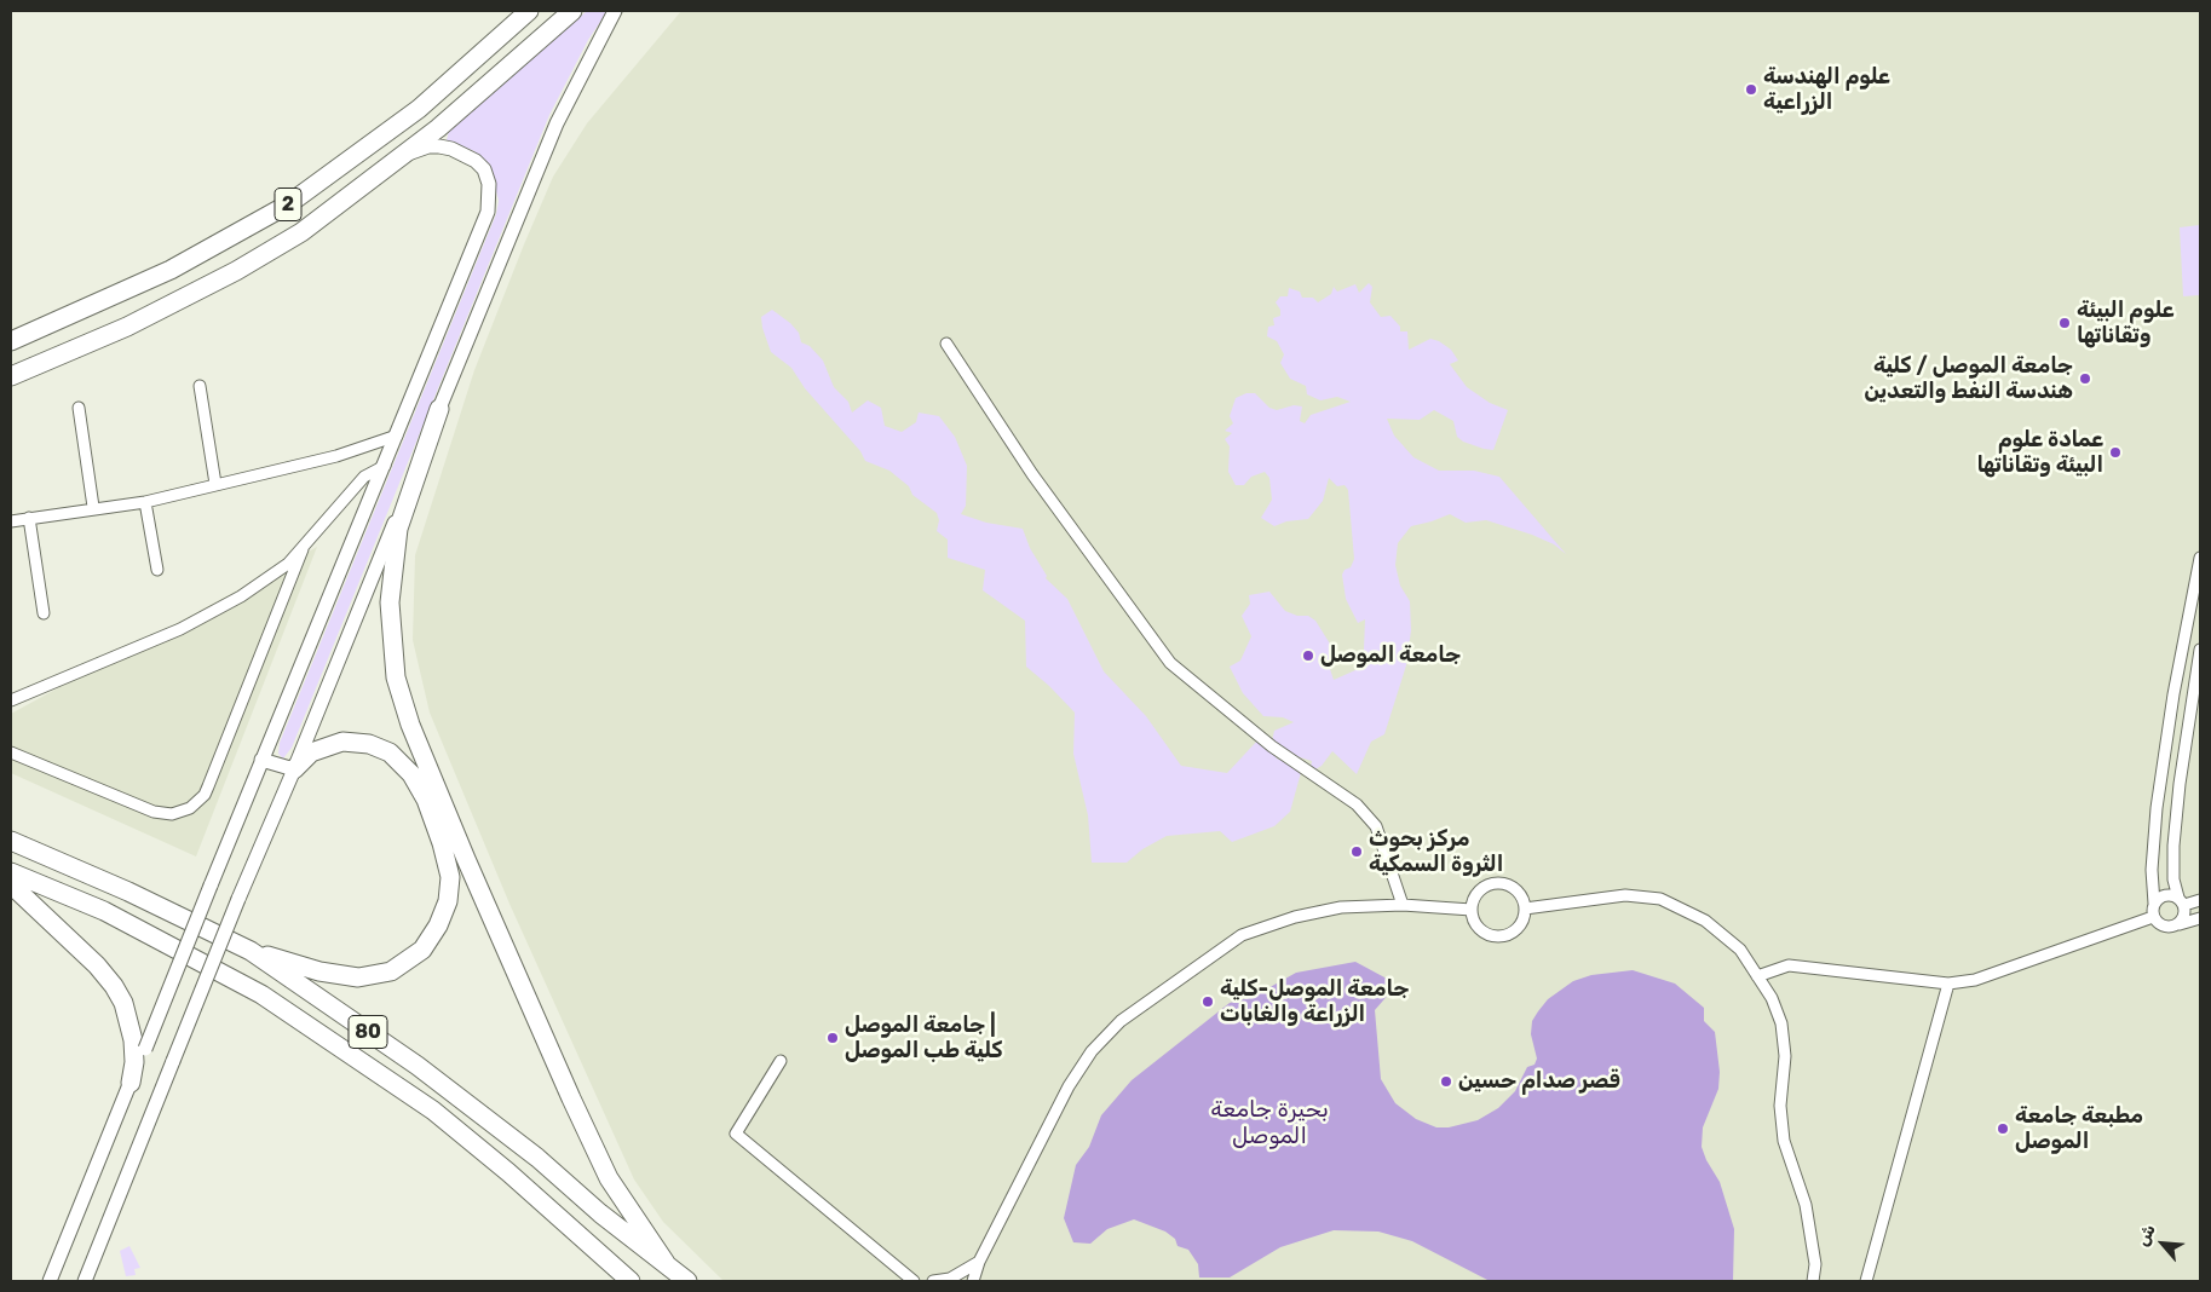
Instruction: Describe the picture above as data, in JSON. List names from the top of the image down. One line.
{"streets":{"highway":["2","80"]},"water":["بحيرة جامعة الموصل"],"places":["علوم الهندسة الزراعية","علوم البيئة وتقاناتها","جامعة الموصل / كلية هندسة النفط والتعدين","عمادة علوم البيئة وتقاناتها","جامعة الموصل","مركز بحوث الثروة السمكية","جامعة الموصل-كلية الزراعة والغابات","جامعة الموصل | كلية طب الموصل","قصر صدام حسين","مطبعة جامعة الموصل"],"north":"top left"}
